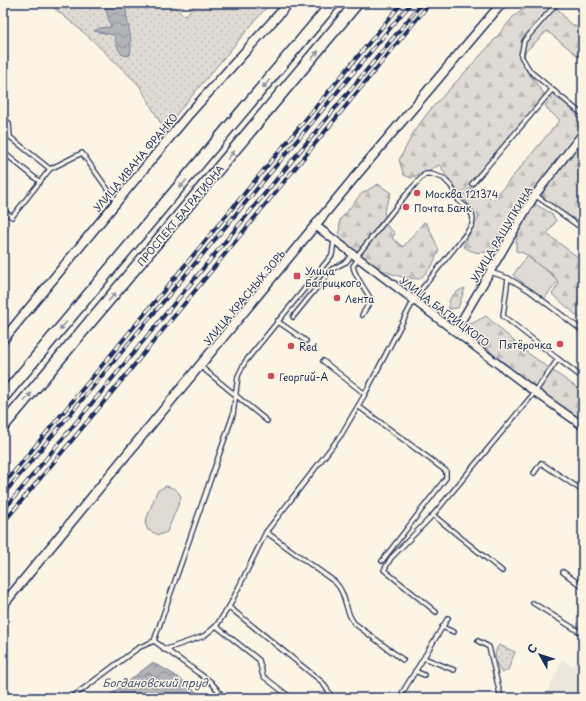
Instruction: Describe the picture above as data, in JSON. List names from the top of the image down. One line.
{"streets":{"main road":["ПРОСПЕКТ БАГРАТИОНА"],"street":["УЛИЦА ИВАНА ФРАНКО","УЛИЦА РАЩУПКИНА","УЛИЦА КРАСНЫХ ЗОРЬ","УЛИЦА БАГРИЦКОГО"]},"crossings":[["УЛИЦА РАЩУПКИНА","УЛИЦА БАГРИЦКОГО"],["УЛИЦА КРАСНЫХ ЗОРЬ","УЛИЦА БАГРИЦКОГО"]],"water":["Богдановский пруд"],"places":{"other":["Москва 121374","Почта Банк","Лента","Пятёрочка","Red","Георгий-А"],"transit":["Улица Багрицкого"]},"north":"top left"}
